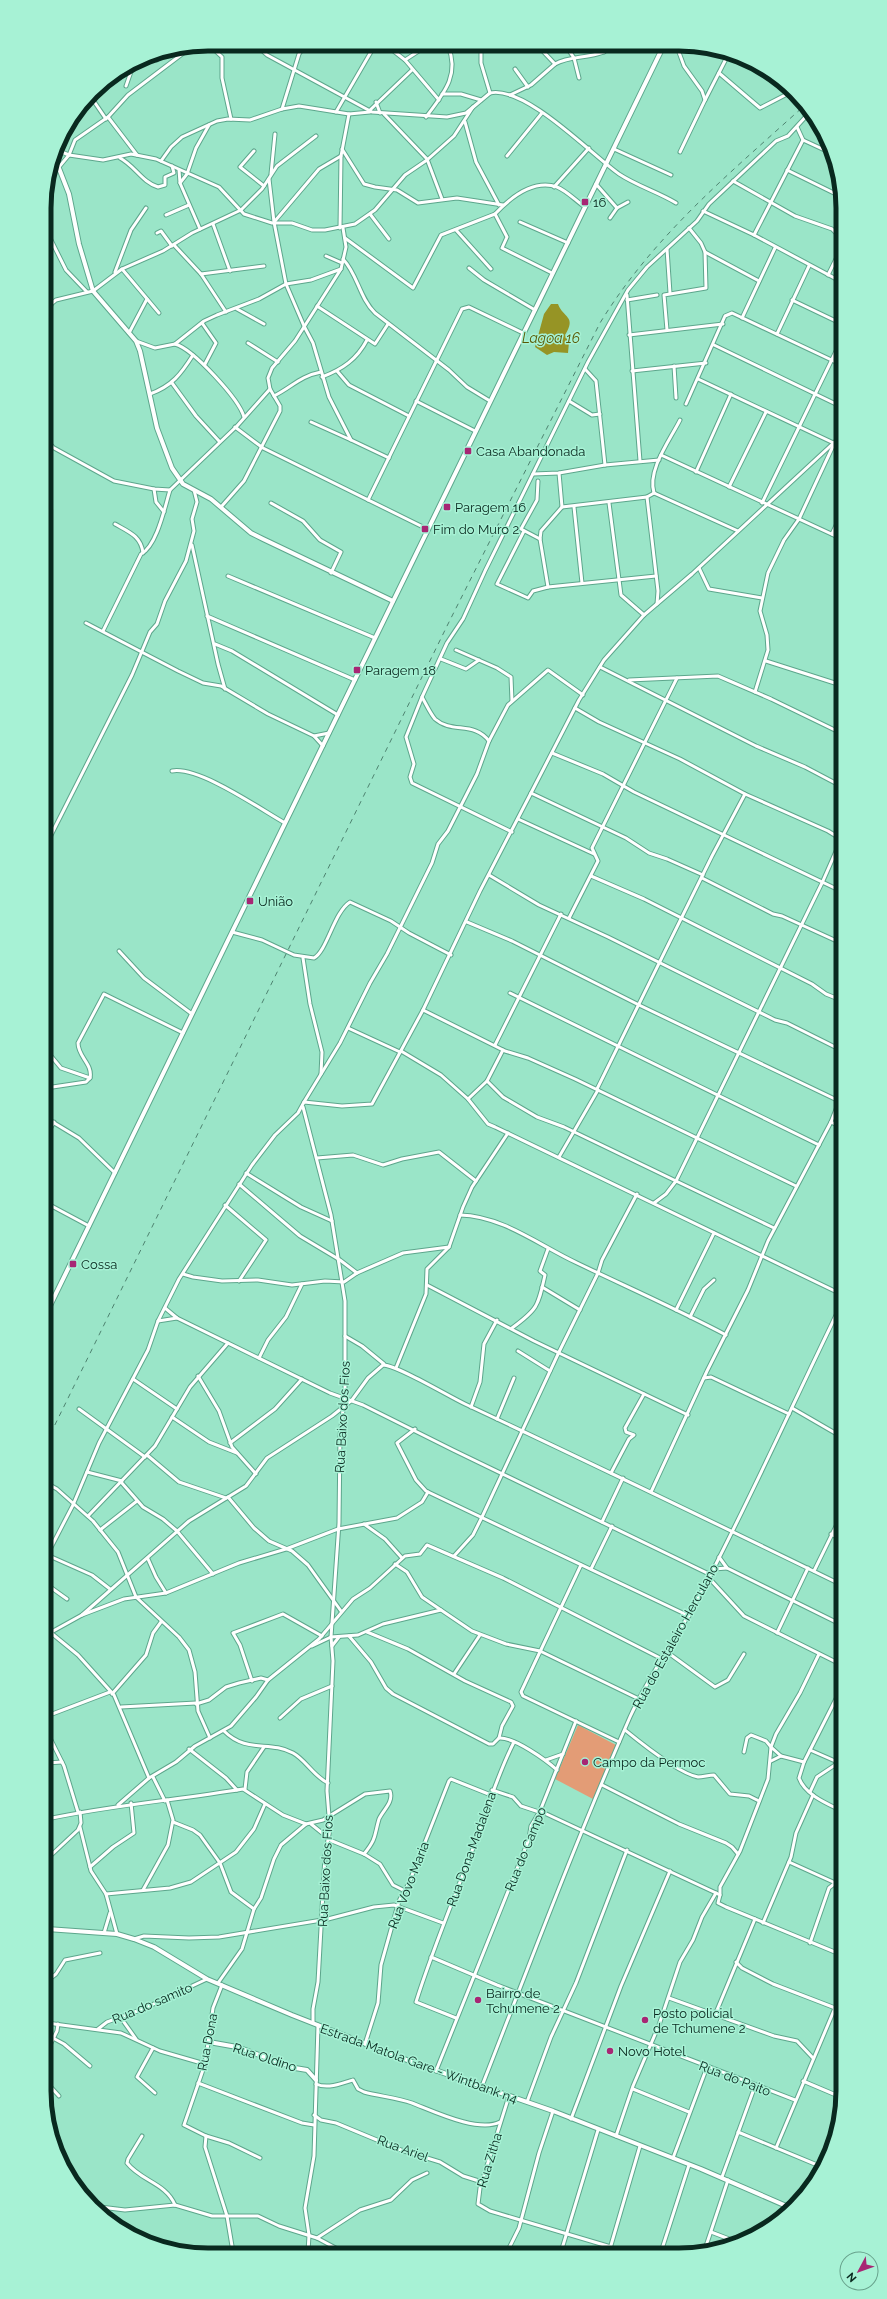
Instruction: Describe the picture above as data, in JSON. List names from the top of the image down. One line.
{"streets":{"street":["Rua Baixo dos Fios","Rua do Estaleiro Herculano","Rua Dona Madalena","Rua do Campo","Rua Vovo Maria","Rua do samito","Rua Dona","Rua Oldino","Estrada Matola Gare - Wintbank n4","Rua do Paito","Rua Ariel","Rua Zitha"]},"crossings":[["Rua Baixo dos Fios","Rua Dona"],["Rua Baixo dos Fios","Estrada Matola Gare - Wintbank n4"],["Rua do Estaleiro Herculano","Estrada Matola Gare - Wintbank n4"],["Rua do Estaleiro Herculano","Rua do Paito"],["Rua Dona Madalena","Rua do Campo"],["Rua Dona Madalena","Rua Vovo Maria"],["Rua Dona Madalena","Rua do Paito"],["Rua do Campo","Estrada Matola Gare - Wintbank n4"],["Rua do Campo","Rua do Paito"],["Rua Vovo Maria","Estrada Matola Gare - Wintbank n4"],["Rua do samito","Estrada Matola Gare - Wintbank n4"],["Rua Dona","Rua Oldino"],["Rua Dona","Estrada Matola Gare - Wintbank n4"],["Estrada Matola Gare - Wintbank n4","Rua Zitha"],["Rua Ariel","Rua Zitha"]],"water":["Lagoa 16"],"places":{"transit":["16","Casa Abandonada","Paragem 16","Fim do Muro 2","Paragem 18","União","Cossa"],"other":["Campo da Permoc","Bairro de Tchumene 2","Posto policial de Tchumene 2","Novo Hotel"]},"north":"bottom left"}
